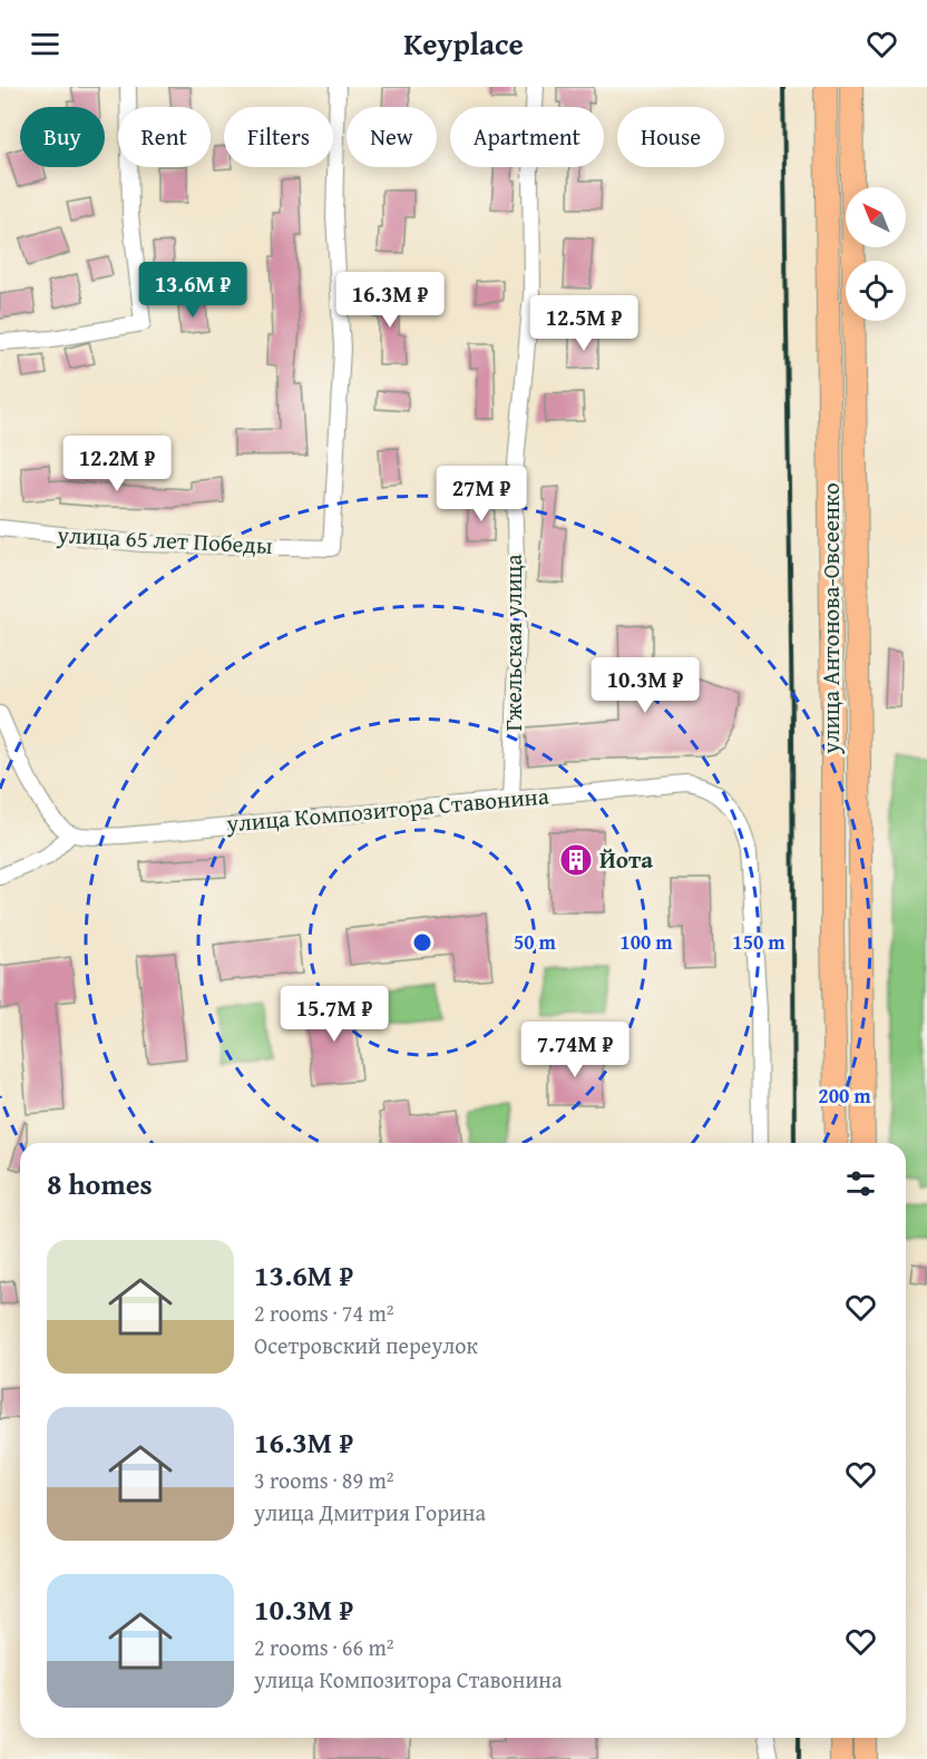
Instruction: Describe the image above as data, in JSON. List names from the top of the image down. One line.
{"streets":{"highway":["улица Антонова-Овсеенко"],"street":["улица 65 лет Победы","Гжельская улица","улица Композитора Ставонина"]},"crossings":[["Гжельская улица","улица Композитора Ставонина"]],"places":{"building":["Йота"]},"north":"top left","page":{"header":"Keyplace","chip":["Buy","Rent","Filters","New","Apartment","House"],"price":["13.6M ₽","16.3M ₽","12.5M ₽","12.2M ₽","27M ₽","10.3M ₽","15.7M ₽","7.74M ₽"],"heading":"8 homes","list":[{"name":"13.6M ₽","note":"2 rooms · 74 m² · Осетровский переулок"},{"name":"16.3M ₽","note":"3 rooms · 89 m² · улица Дмитрия Горина"},{"name":"10.3M ₽","note":"2 rooms · 66 m² · улица Композитора Ставонина"}]},"rings":["50 m","100 m","150 m","200 m"]}
